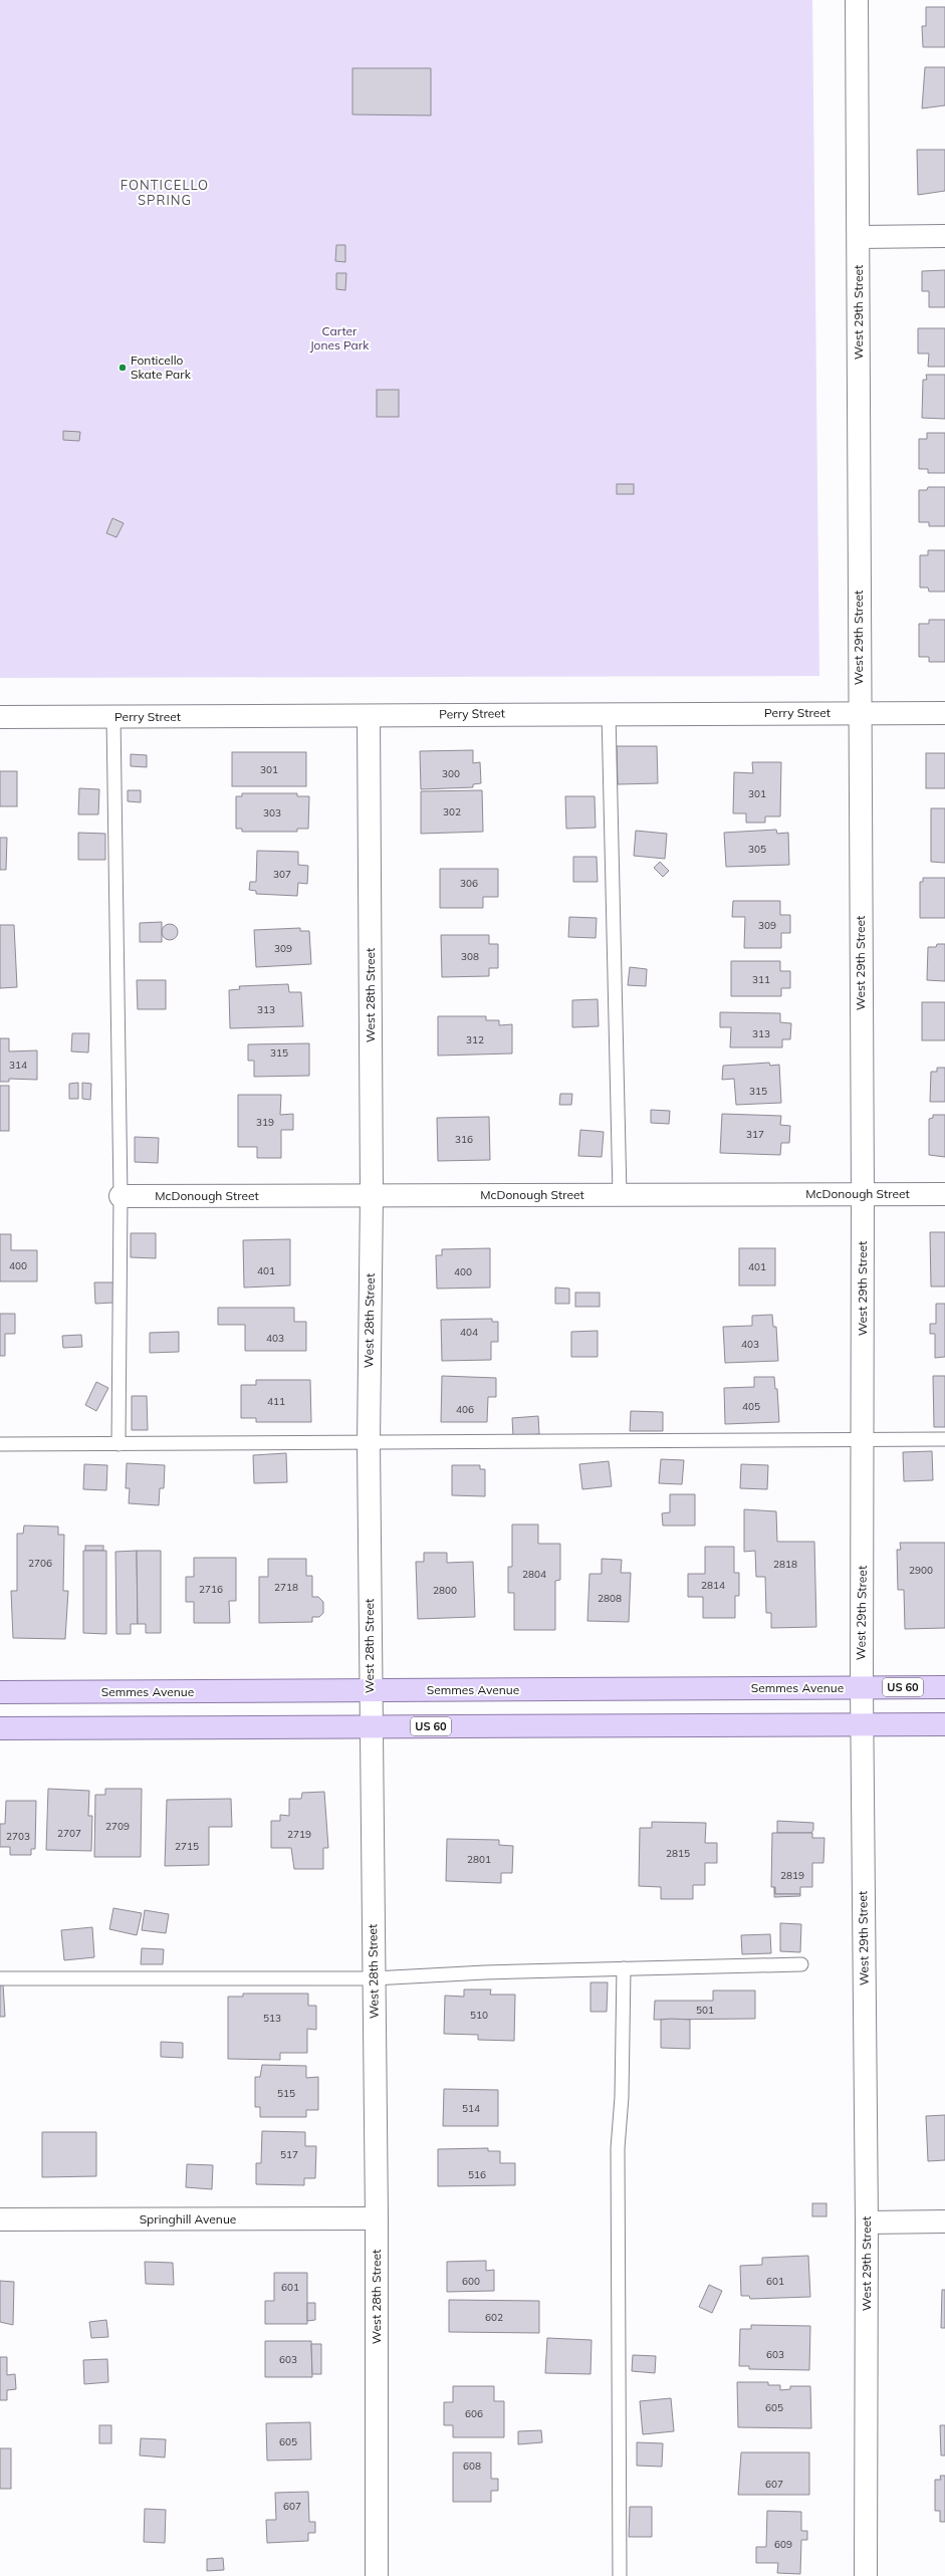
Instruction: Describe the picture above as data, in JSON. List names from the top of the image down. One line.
{"streets":{"main road":["US 60","Semmes Avenue"],"street":["West 29th Street","Perry Street","West 28th Street","McDonough Street","Springhill Avenue"]},"crossings":[["West 29th Street","Perry Street"],["West 29th Street","McDonough Street"],["West 29th Street","US 60"],["West 29th Street","Semmes Avenue"],["Perry Street","West 28th Street"],["West 28th Street","McDonough Street"],["West 28th Street","US 60"],["West 28th Street","Semmes Avenue"],["West 28th Street","Springhill Avenue"]],"districts":["FONTICELLO SPRING"],"parks":["Carter Jones Park"],"places":["Fonticello Skate Park"],"house_numbers":["301","300","301","302","303","305","307","306","309","309","308","311","313","313","312","315","314","315","319","317","316","400","401","401","400","404","403","403","411","405","406","2706","2818","2900","2804","2814","2718","2716","2800","2808","2709","2707","2719","2703","2715","2815","2801","2819","501","510","513","515","514","517","516","600","601","601","602","603","603","605","606","605","608","607","607","609"]}
